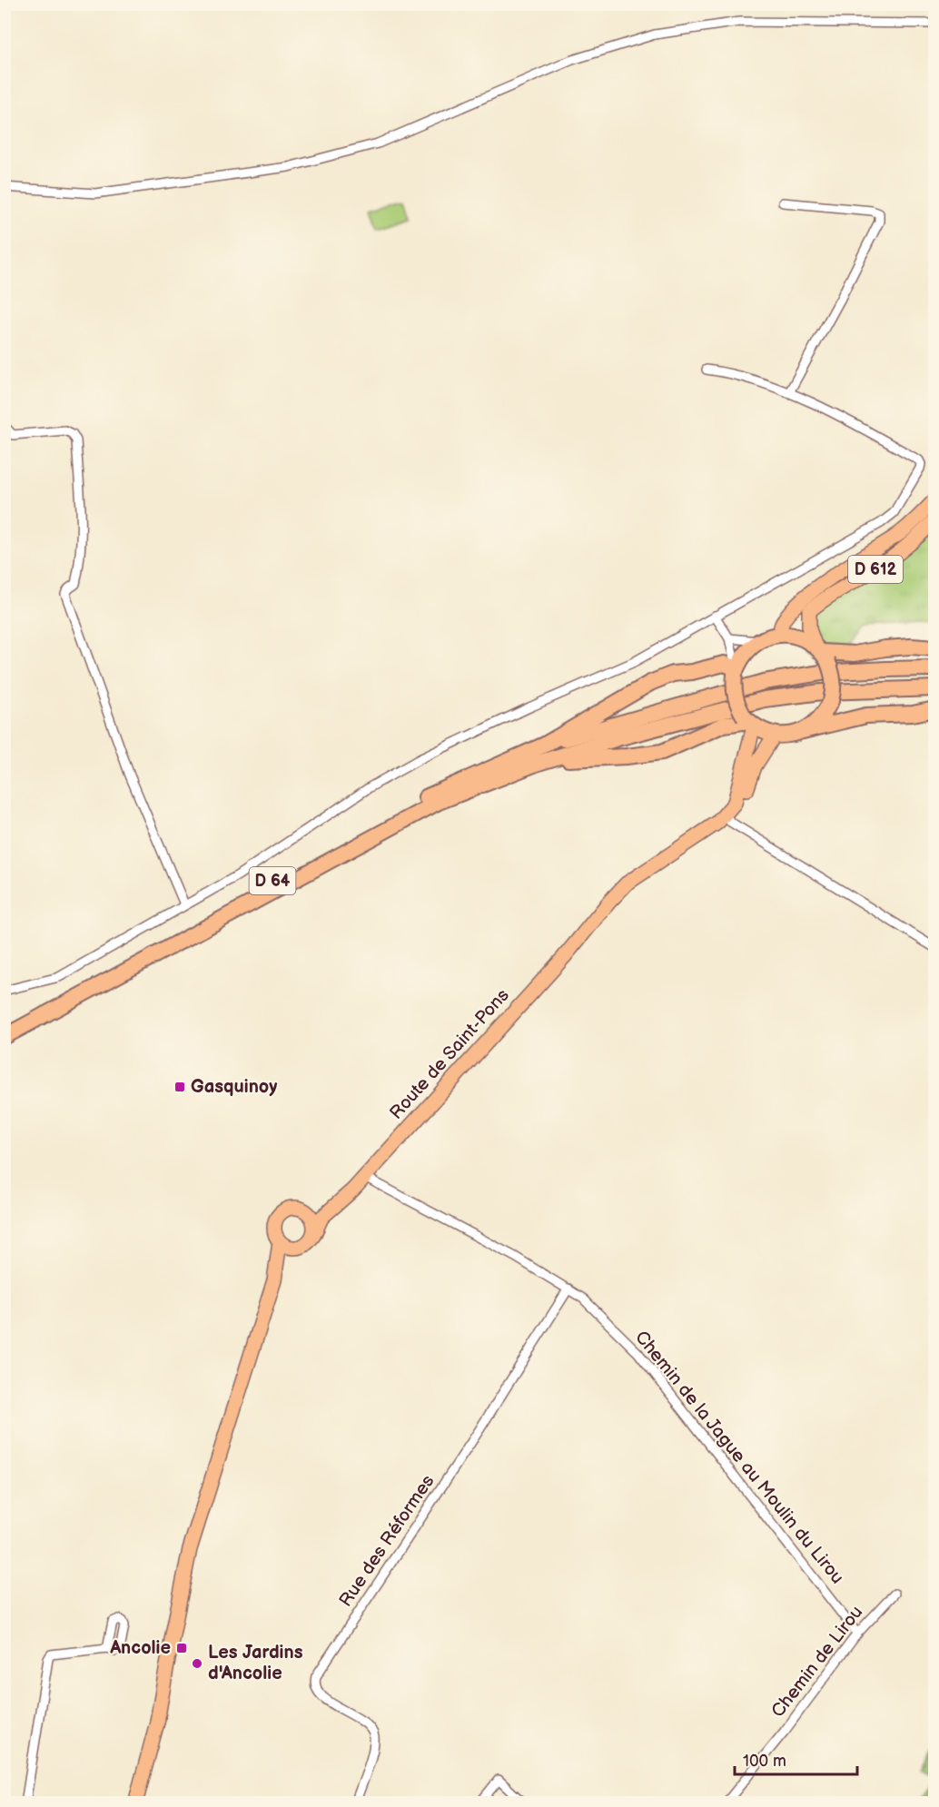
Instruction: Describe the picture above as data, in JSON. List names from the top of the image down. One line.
{"streets":{"highway":["D 64"],"main road":["D 612","Route de Saint-Pons"],"street":["Chemin de la Jague au Moulin du Lirou","Rue des Réformes","Chemin de Lirou"]},"crossings":[["D 612","D 64"],["D 612","Route de Saint-Pons"],["D 64","Route de Saint-Pons"],["Route de Saint-Pons","Chemin de la Jague au Moulin du Lirou"],["Chemin de la Jague au Moulin du Lirou","Rue des Réformes"],["Chemin de la Jague au Moulin du Lirou","Chemin de Lirou"]],"places":{"transit":["Gasquinoy","Ancolie"],"other":["Les Jardins d'Ancolie"]},"scale_bar":"100 m"}
